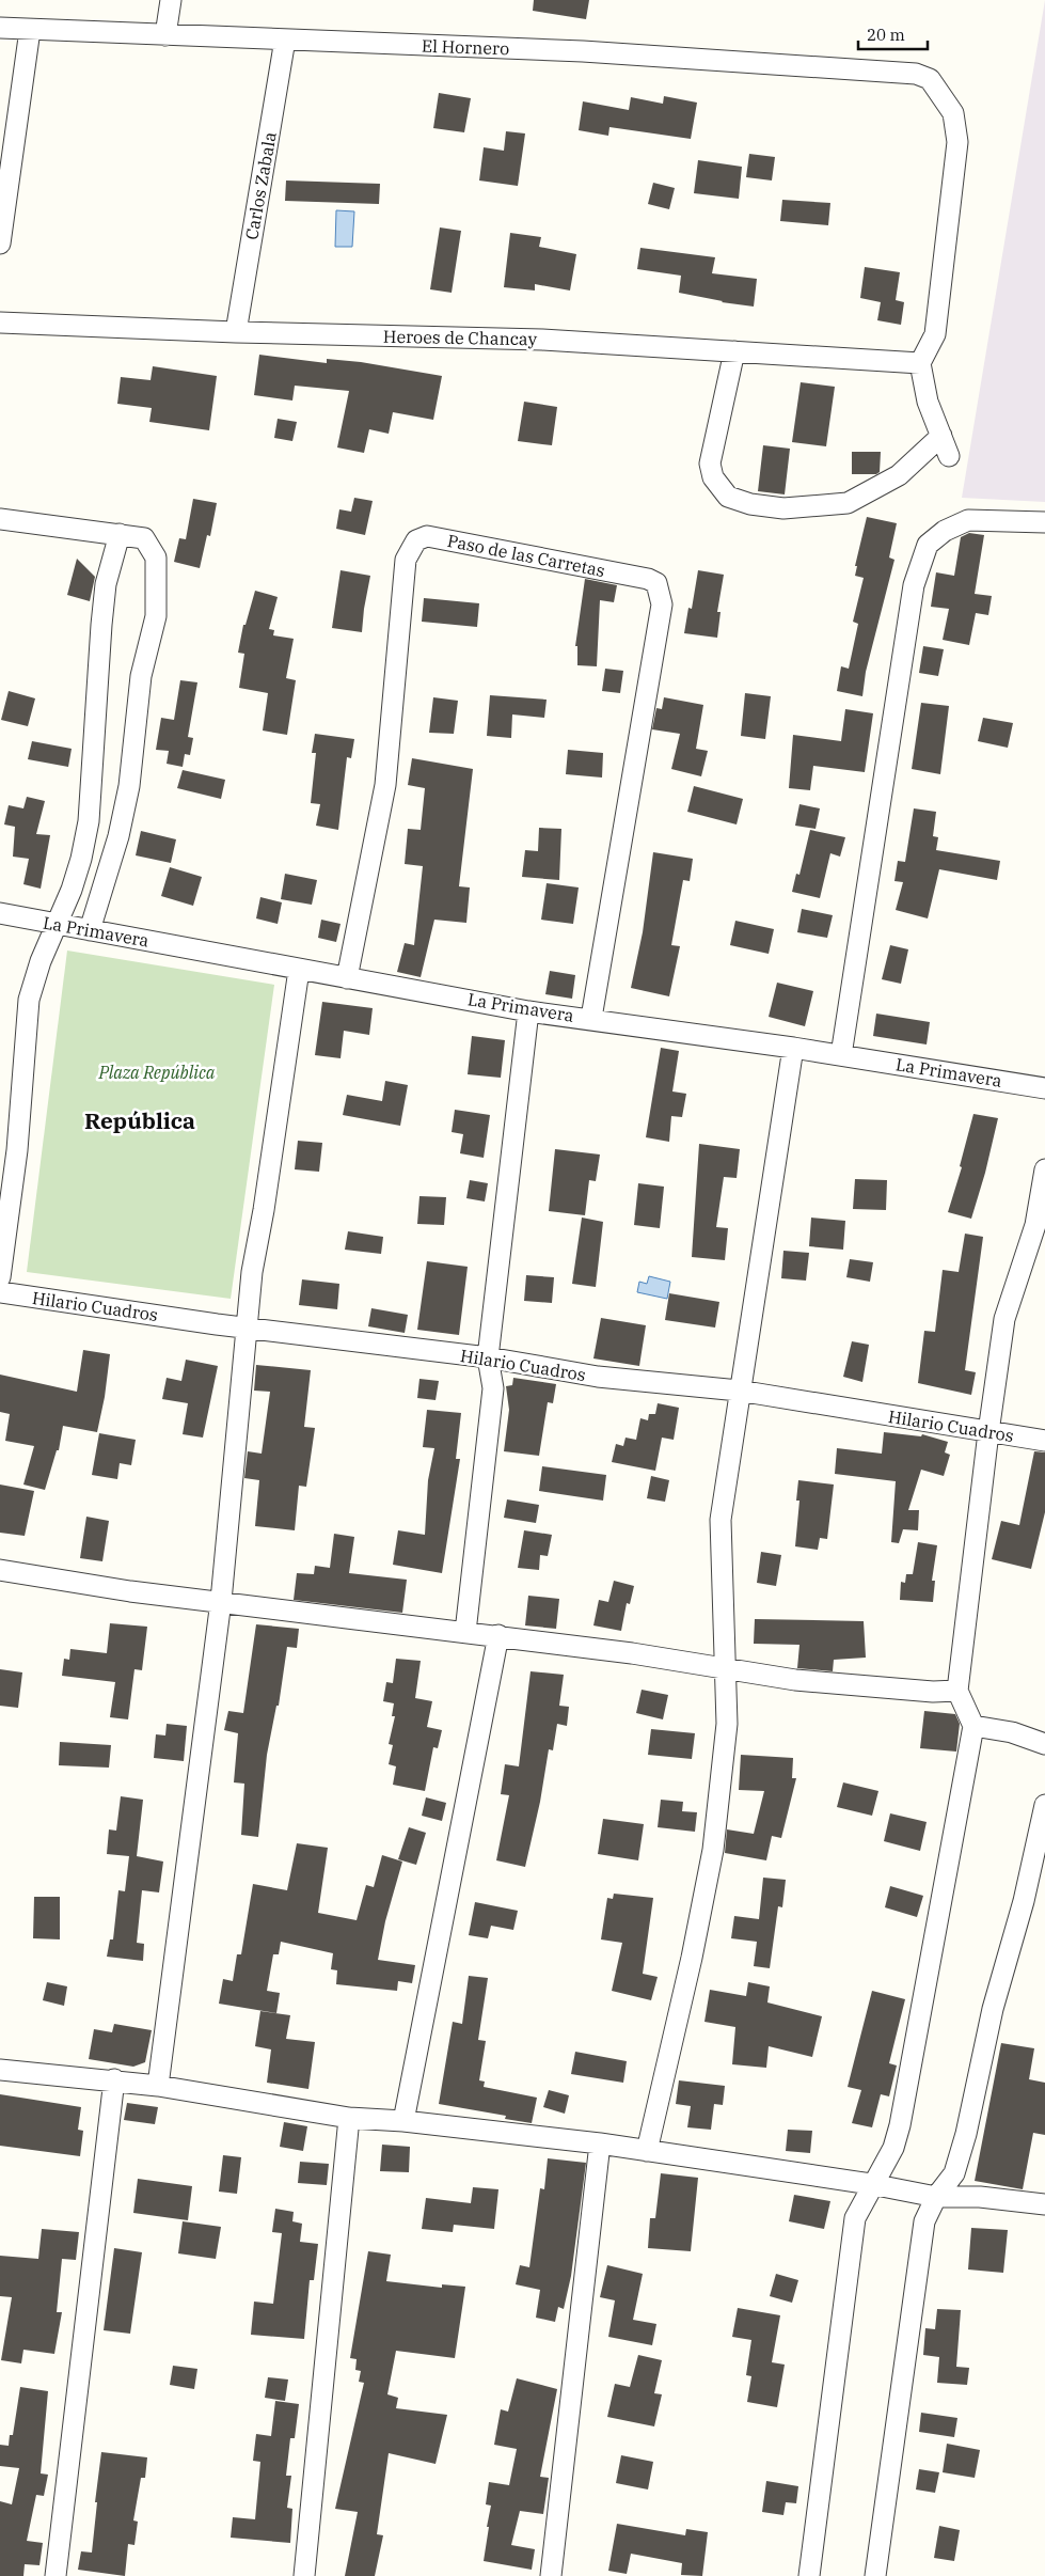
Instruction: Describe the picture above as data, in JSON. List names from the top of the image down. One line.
{"streets":{"street":["El Hornero","Carlos Zabala","Heroes de Chancay","Paso de las Carretas","La Primavera","Hilario Cuadros"]},"crossings":[["El Hornero","Carlos Zabala"],["El Hornero","Heroes de Chancay"],["Carlos Zabala","Heroes de Chancay"],["Paso de las Carretas","La Primavera"]],"districts":["República"],"parks":["Plaza República"],"scale_bar":"20 m"}
